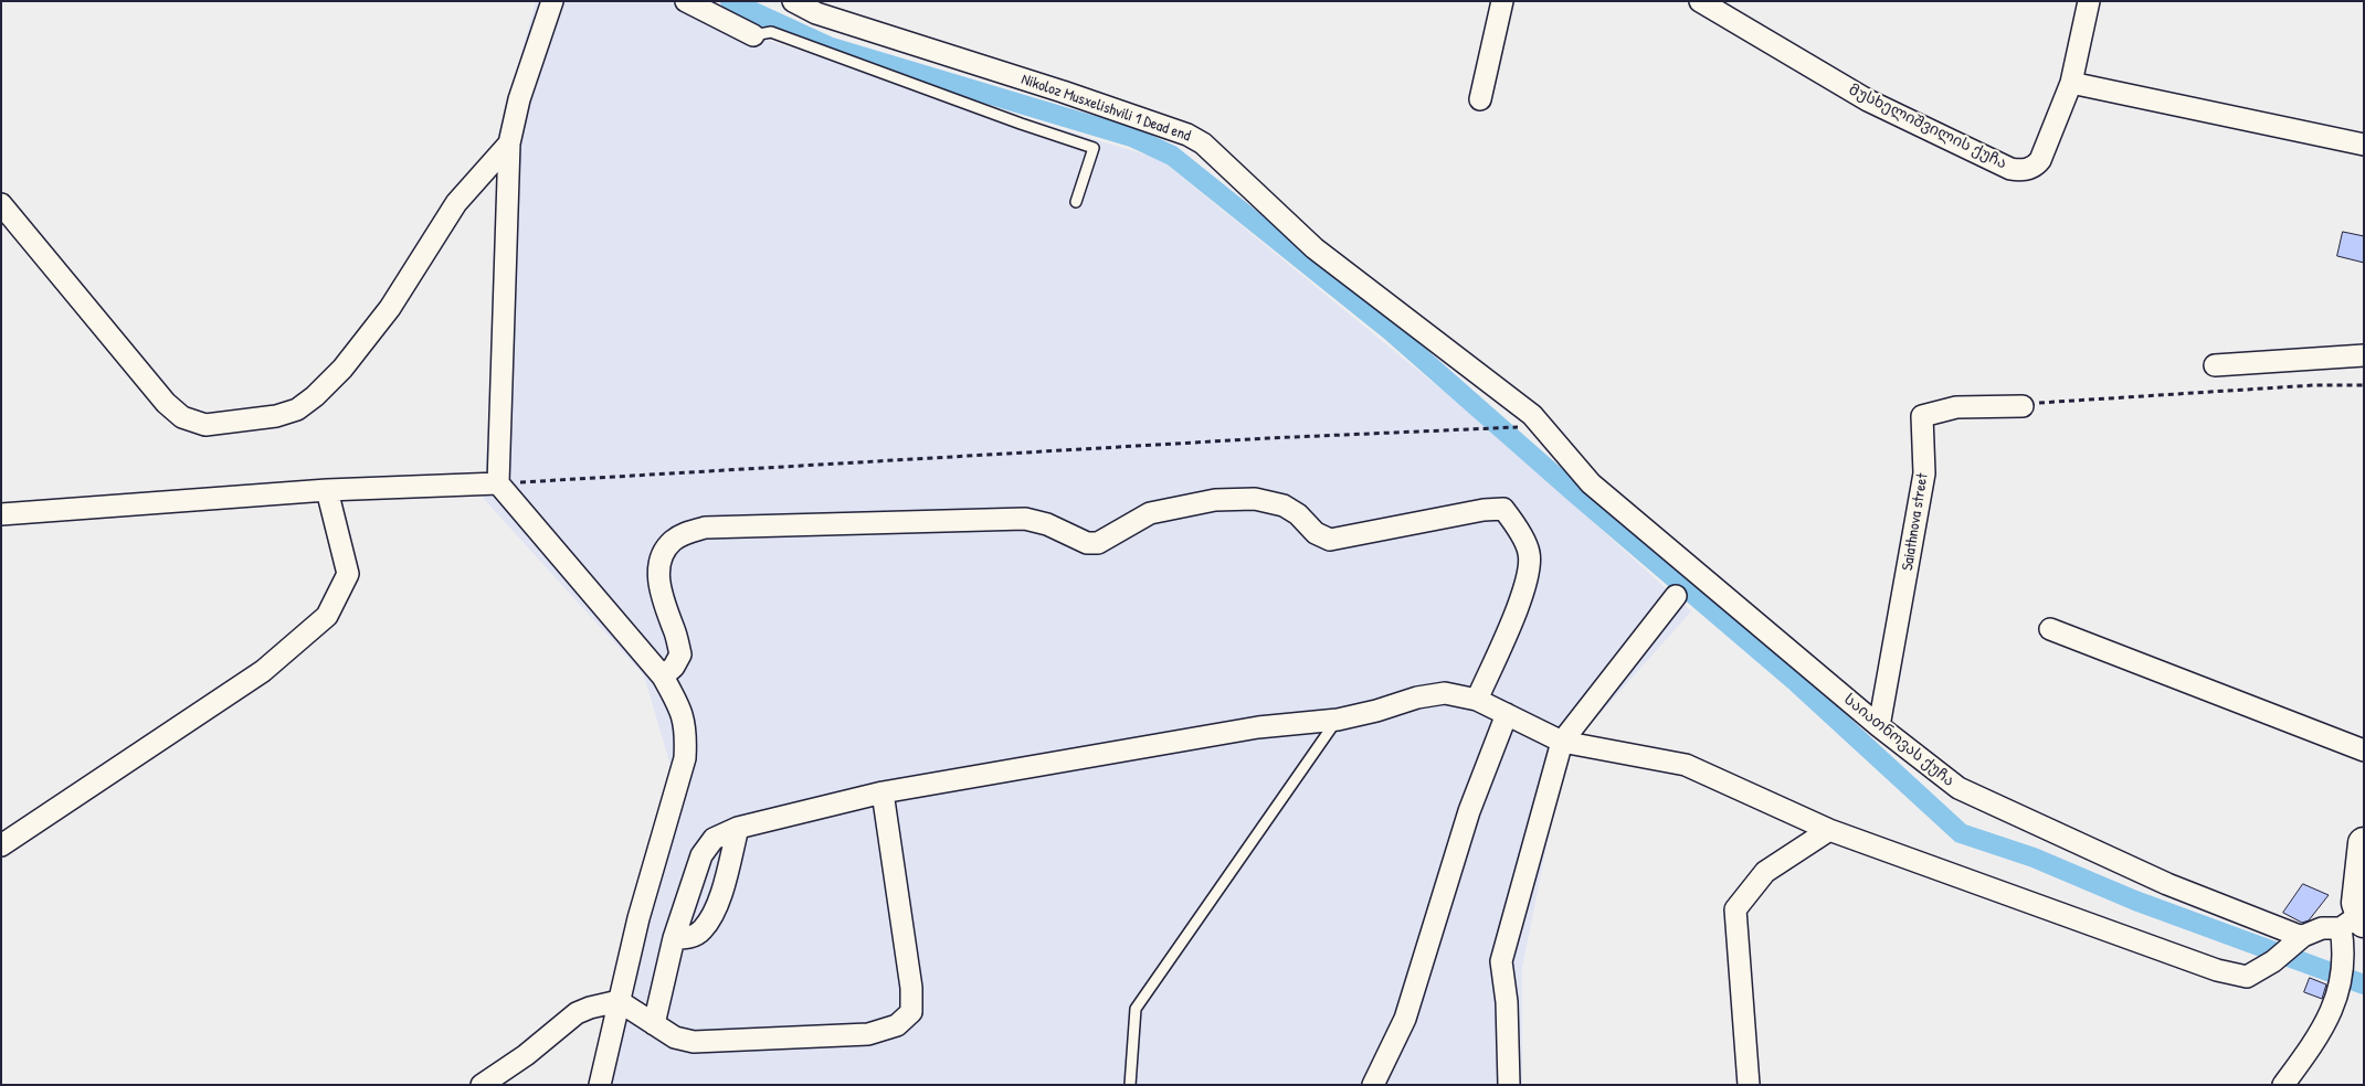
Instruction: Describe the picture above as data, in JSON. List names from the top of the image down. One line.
{"streets":{"street":["Nikoloz Musxelishvili 1 Dead end","მუსხელიშვილის ქუჩა","Saiathnova street","საიათნოვას ქუჩა"]},"crossings":[["Nikoloz Musxelishvili 1 Dead end","საიათნოვას ქუჩა"],["Saiathnova street","საიათნოვას ქუჩა"]]}
